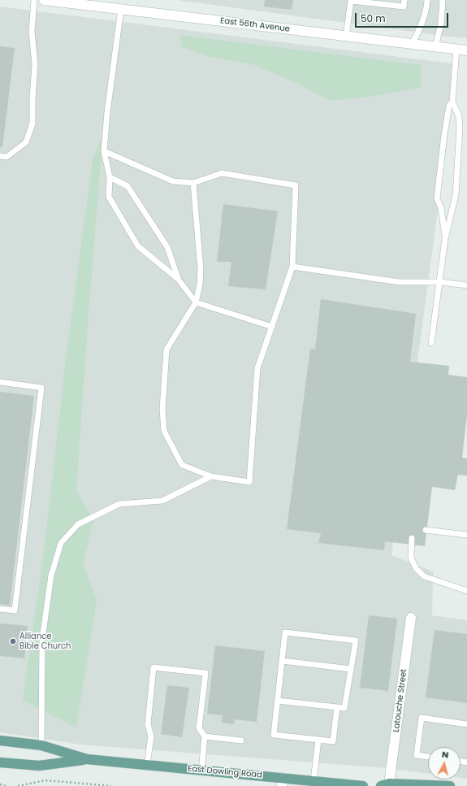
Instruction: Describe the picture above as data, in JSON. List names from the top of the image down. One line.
{"streets":{"main road":["East Dowling Road"],"street":["East 56th Avenue","Latouche Street"]},"places":["Alliance Bible Church"],"scale_bar":"50 m","north":"top"}
